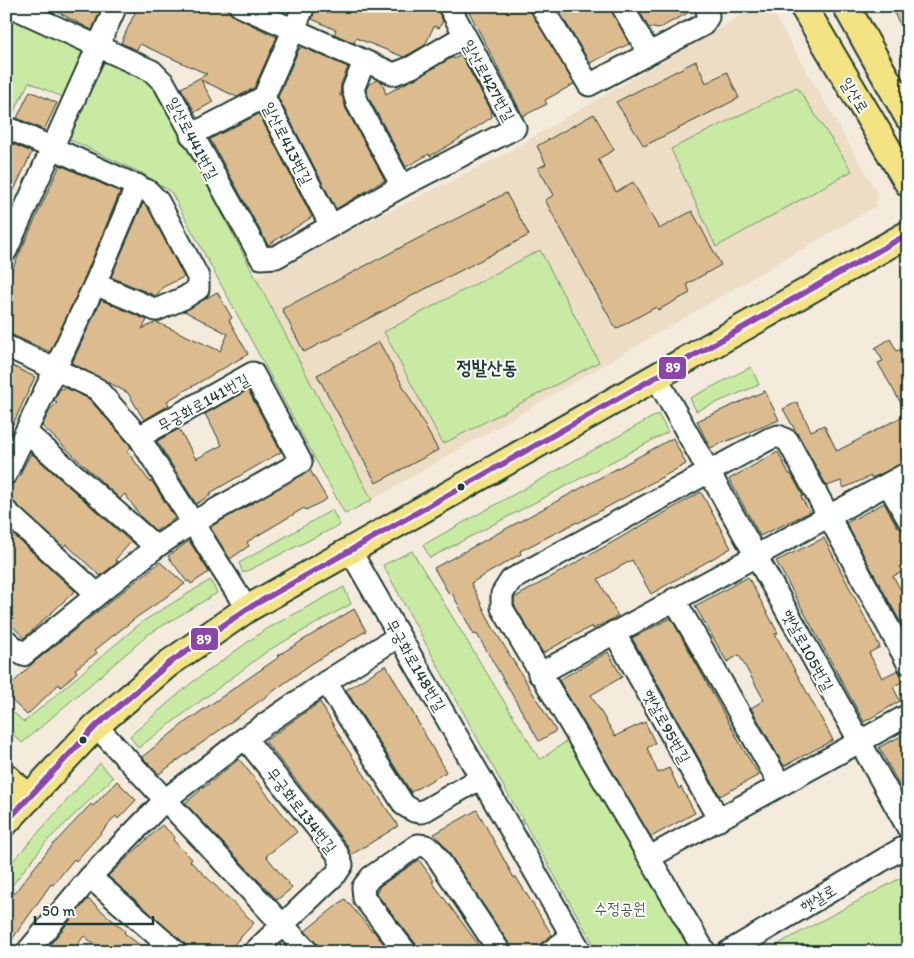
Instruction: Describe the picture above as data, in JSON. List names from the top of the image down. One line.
{"streets":{"main road":["일산로"],"street":["일산로427번길","일산로441번길","일산로413번길","무궁화로141번길","햇살로105번길","무궁화로148번길","햇살로95번길","무궁화로134번길","햇살로"]},"crossings":[["일산로441번길","일산로413번길"]],"districts":["정발산동"],"parks":["수정공원"],"lines":["transit line 89"],"scale_bar":"50 m"}
